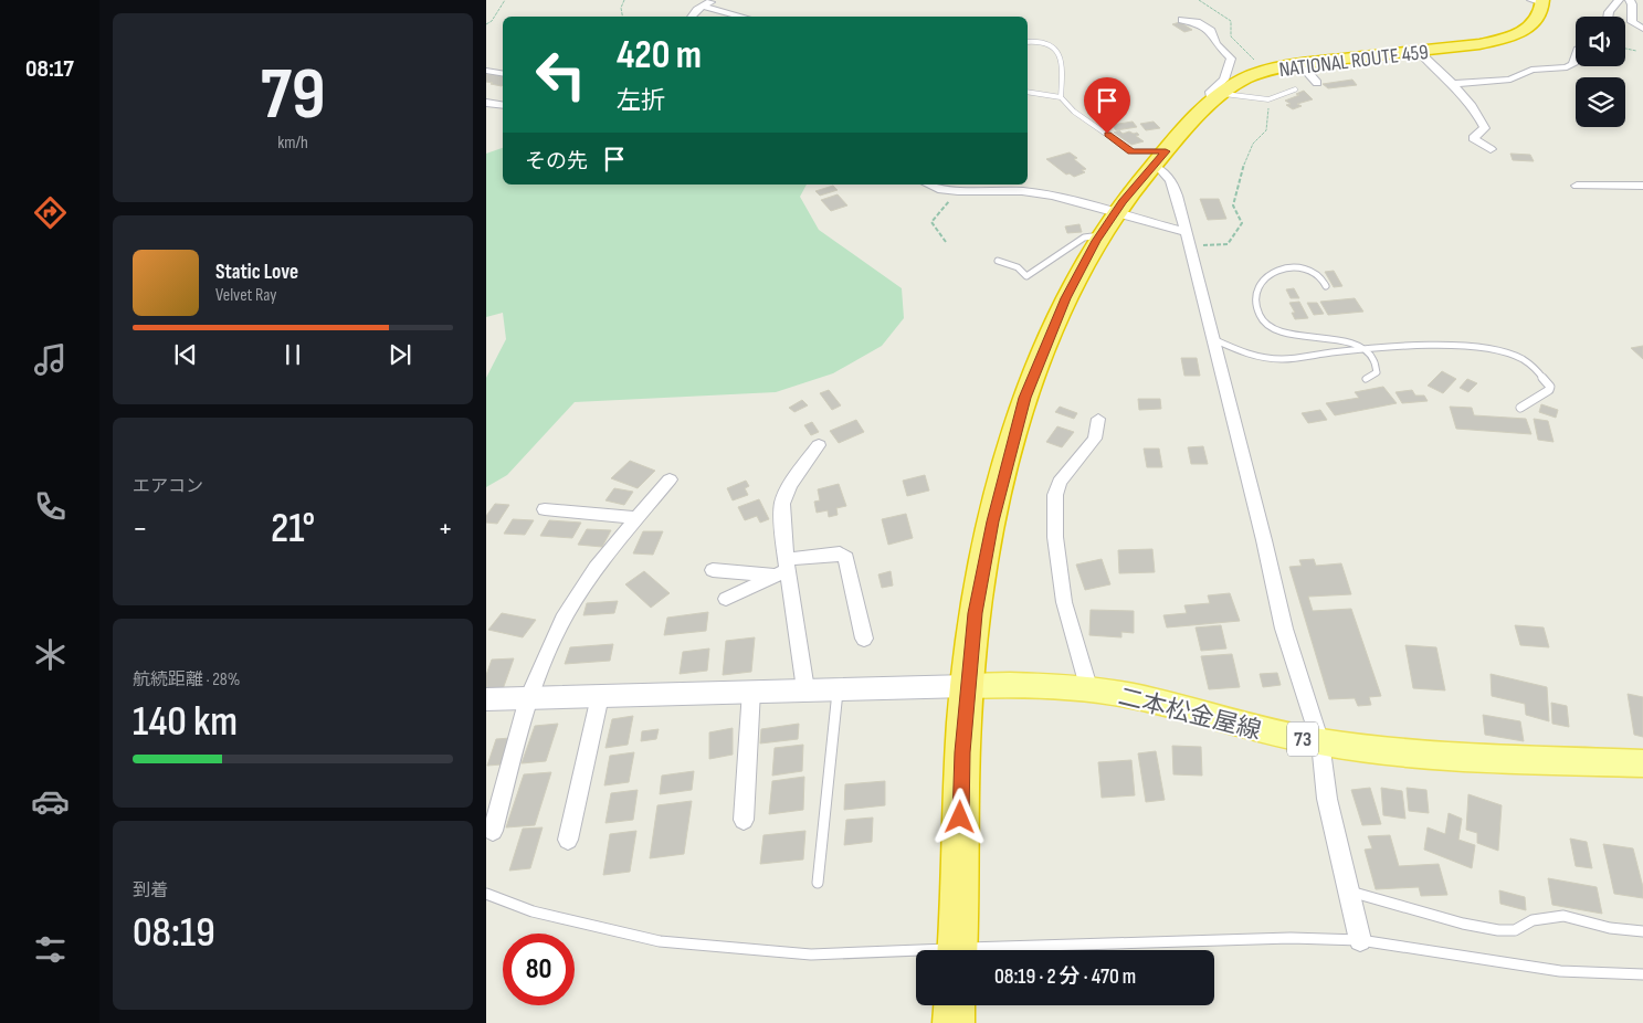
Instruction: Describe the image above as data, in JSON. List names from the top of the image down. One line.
{"streets":{"highway":["NATIONAL ROUTE 459"],"main road":["二本松金屋線","73"]},"crossings":[["NATIONAL ROUTE 459","二本松金屋線"]],"page":{"tabs":"08:17","tile":[["79","km/h"],"エアコン",["航続距離 · 28%","140 km"],["到着","08:19"]],"turn":["420 m","左折"],"then":"その先","song":["Static Love","Velvet Ray"],"heat":["−","21°","+"],"limit":"80","trip":"08:19 · 2 分 · 470 m"}}
